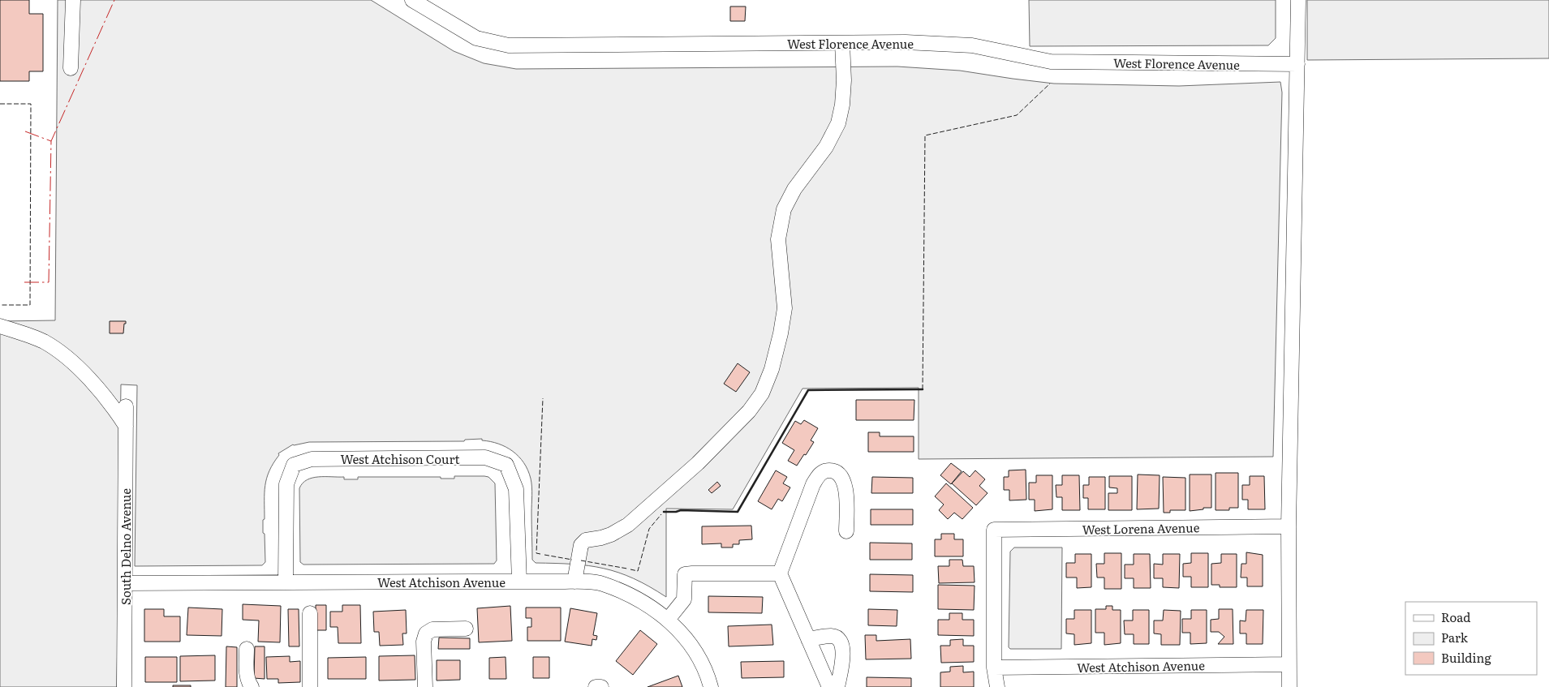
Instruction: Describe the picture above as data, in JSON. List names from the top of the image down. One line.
{"streets":{"street":["West Florence Avenue","West Atchison Court","West Lorena Avenue","South Delno Avenue","West Atchison Avenue"]},"crossings":[["West Atchison Court","West Atchison Avenue"],["West Lorena Avenue","West Atchison Avenue"],["South Delno Avenue","West Atchison Avenue"]],"legend":["Road","Park","Building"]}
